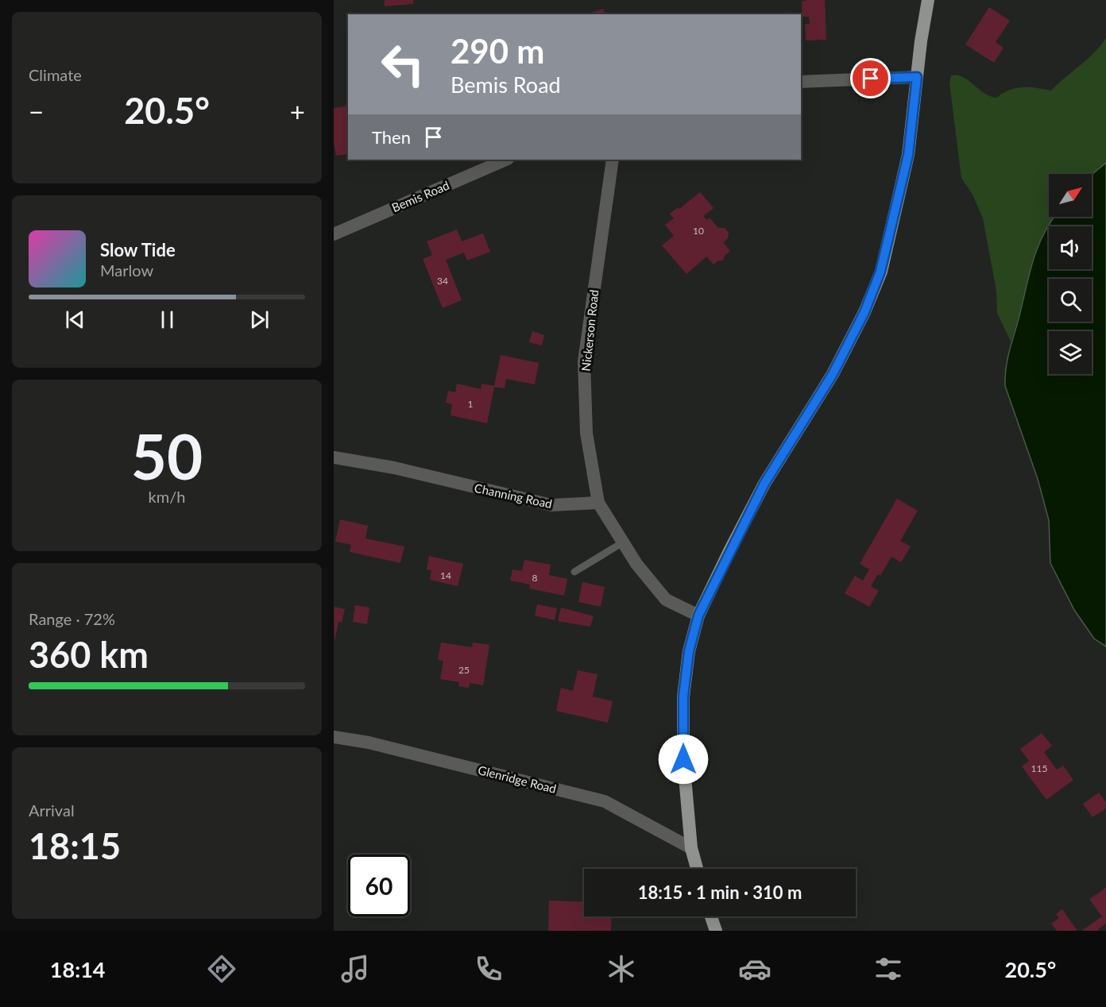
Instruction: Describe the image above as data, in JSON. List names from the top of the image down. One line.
{"streets":{"street":["Bemis Road","Nickerson Road","Channing Road","Glenridge Road"]},"crossings":[["Nickerson Road","Channing Road"]],"house_numbers":["10","34","1","14","8","25","115"],"north":"top right","page":{"tile":["Climate",["50","km/h"],["Range · 72%","360 km"],["Arrival","18:15"]],"turn":["290 m","Bemis Road"],"heat":["−","20.5°","+"],"then":"Then","song":["Slow Tide","Marlow"],"limit":"60","trip":"18:15 · 1 min · 310 m","tabs":["18:14","20.5°"]}}
